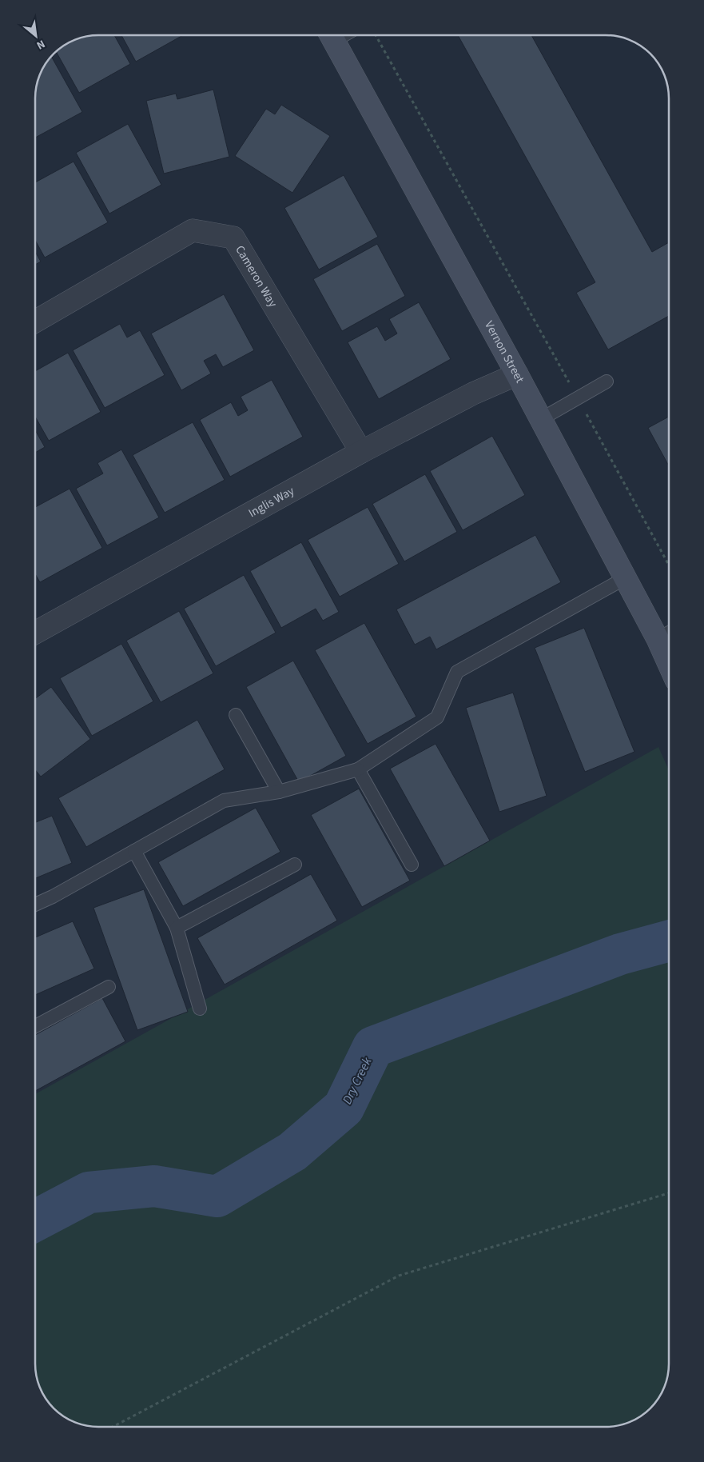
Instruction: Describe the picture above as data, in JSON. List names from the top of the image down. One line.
{"streets":{"main road":["Vernon Street"],"street":["Cameron Way","Inglis Way"]},"crossings":[["Cameron Way","Inglis Way"],["Vernon Street","Inglis Way"]],"water":["Dry Creek"],"north":"bottom right"}
